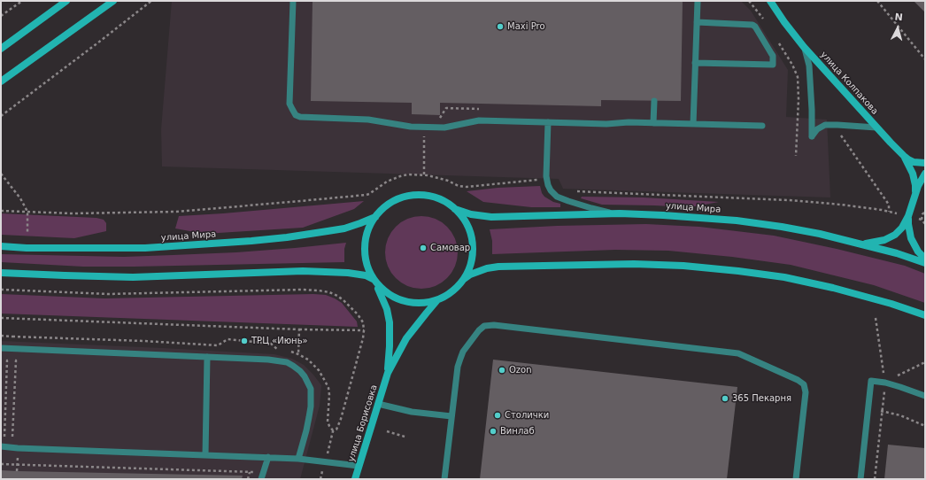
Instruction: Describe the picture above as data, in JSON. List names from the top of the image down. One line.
{"streets":{"main road":["улица Колпакова","улица Мира","улица Борисовка"]},"crossings":[["улица Мира","улица Борисовка"]],"places":["Maxi Pro","Самовар","ТРЦ «Июнь»","Ozon","365 Пекарня","Столички","Винлаб"],"north":"top"}
